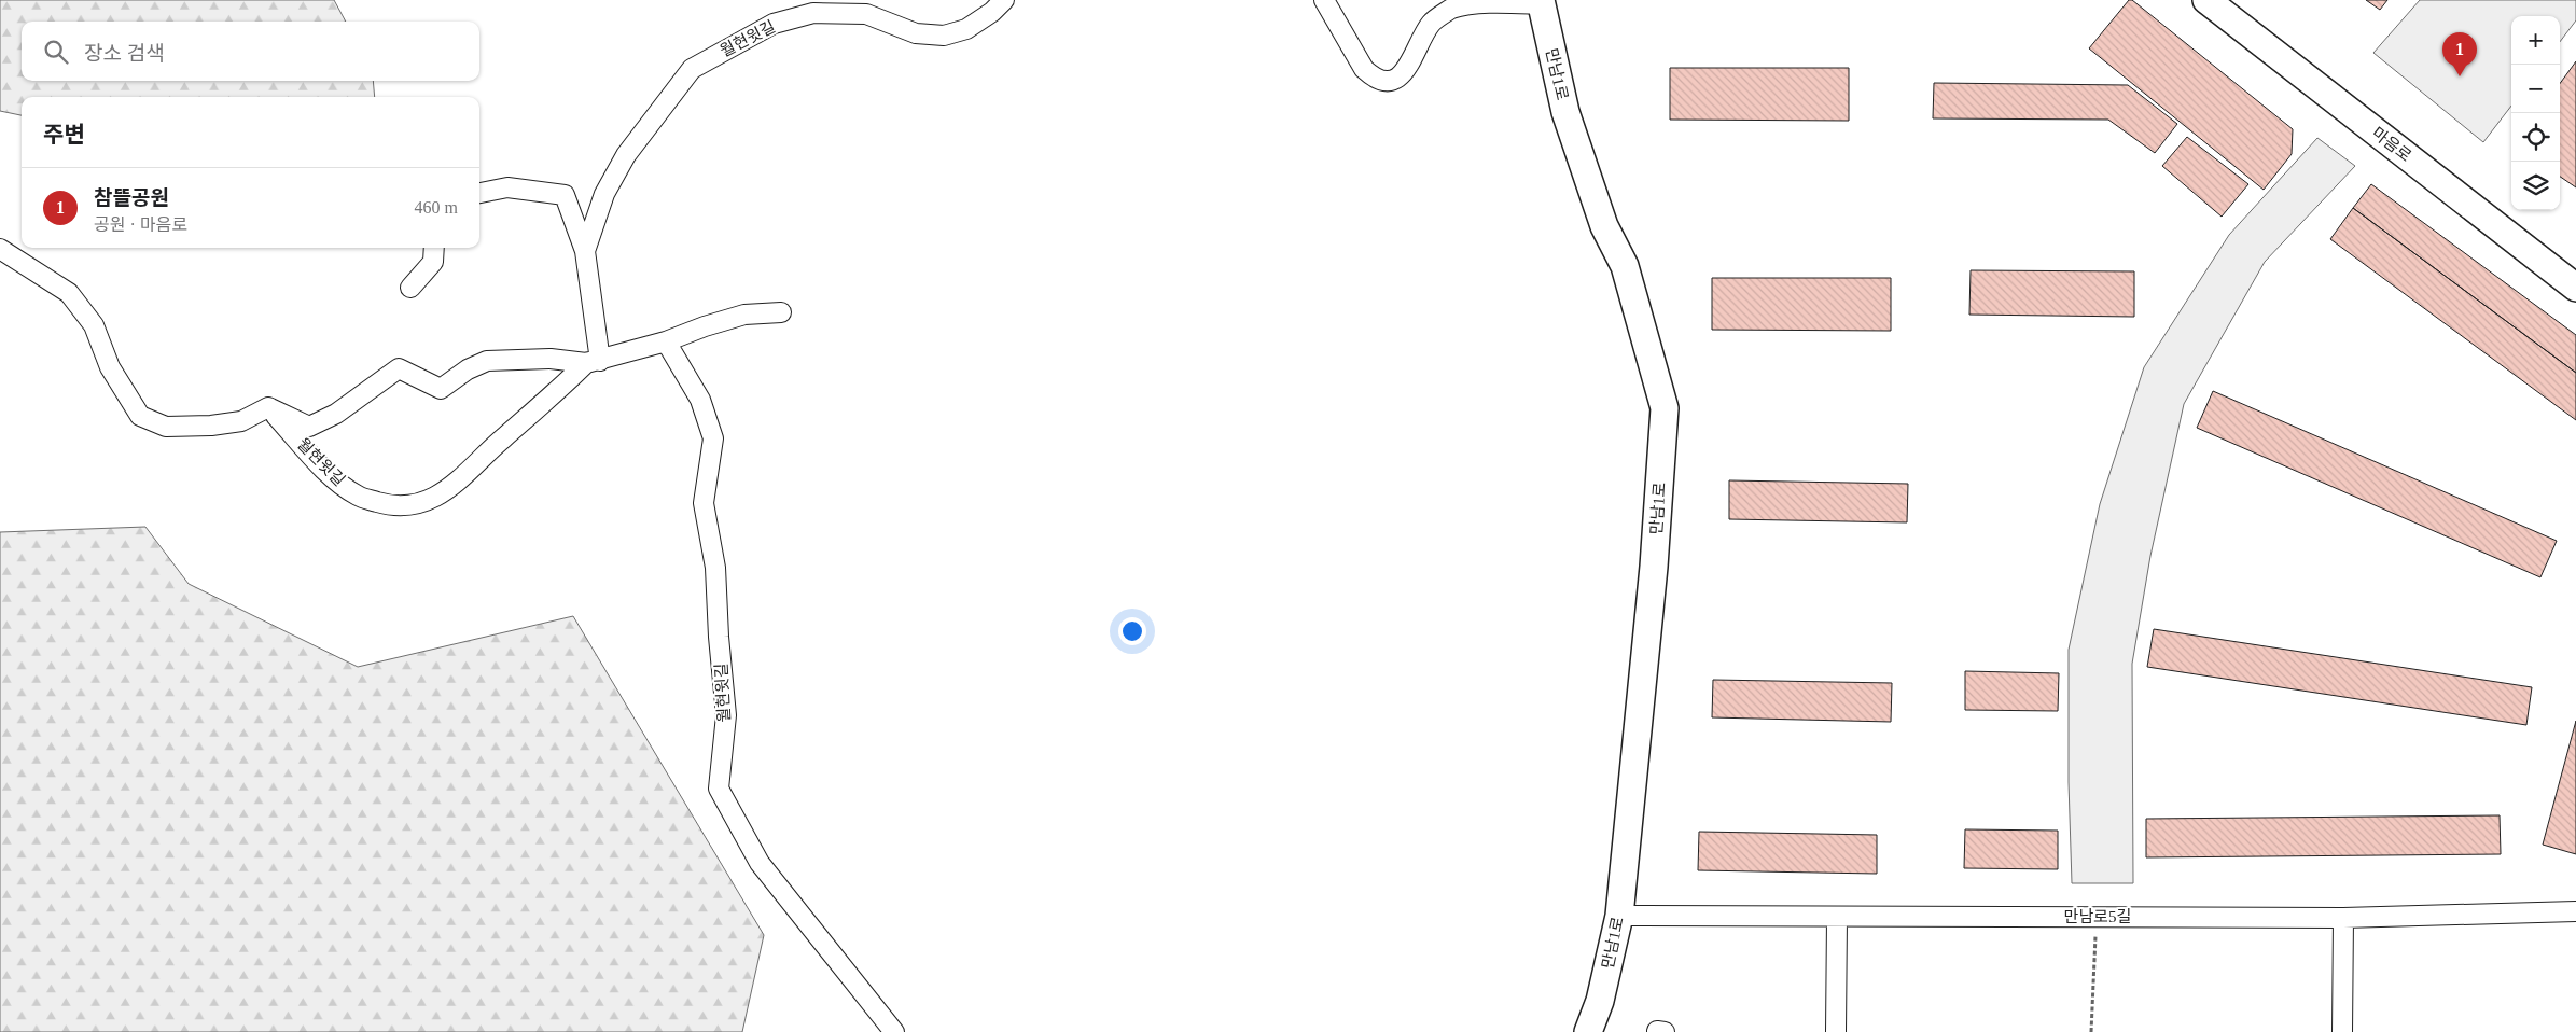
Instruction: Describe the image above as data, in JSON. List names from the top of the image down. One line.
{"streets":{"street":["월현윗길","만남1로","마음로","만남로5길"]},"crossings":[["만남1로","만남로5길"]],"page":{"map_buttons":["+","−"],"search":"장소 검색","pins":"1","heading":"주변","list":[{"mark":"1","name":"참뜰공원","note":"공원 · 마음로","value":"460 m"}]}}
